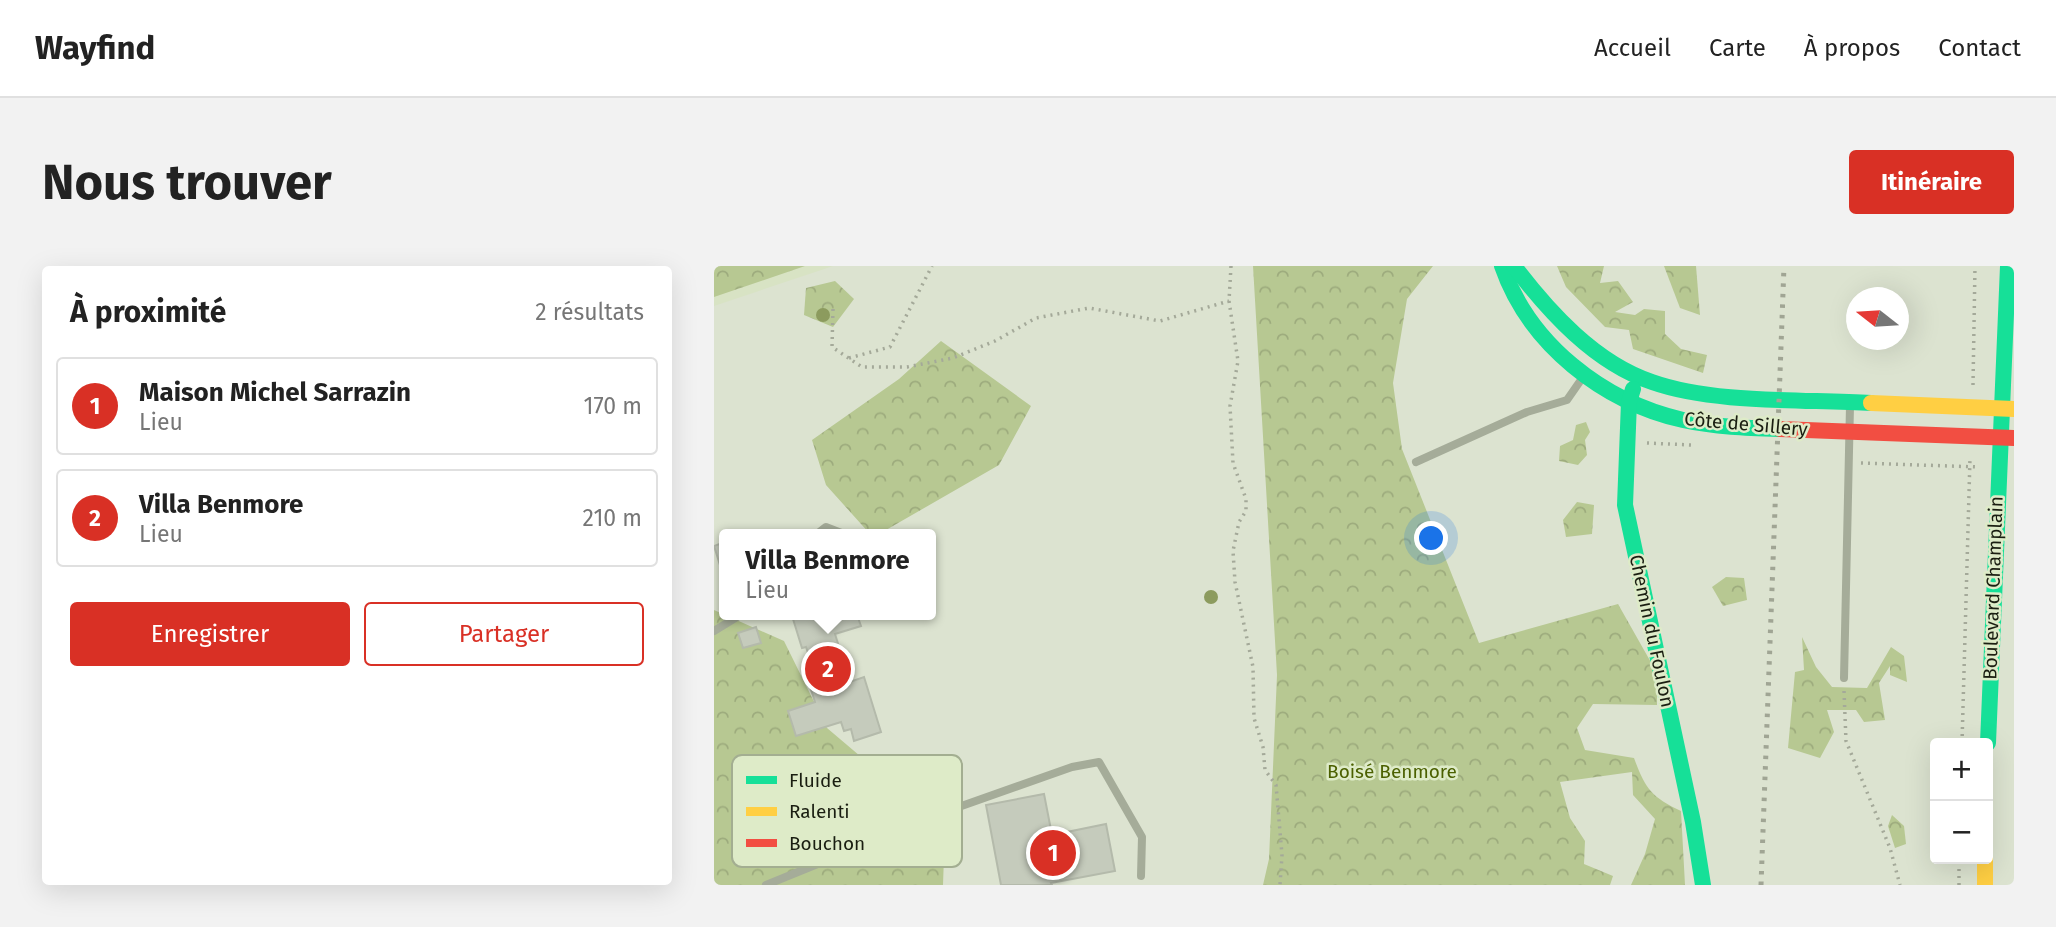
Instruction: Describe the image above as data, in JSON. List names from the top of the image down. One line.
{"streets":{"street":["Côte de Sillery","Boulevard Champlain","Chemin du Foulon"]},"crossings":[["Côte de Sillery","Boulevard Champlain"],["Côte de Sillery","Chemin du Foulon"]],"parks":["Boisé Benmore"],"legend":["Fluide","Ralenti","Bouchon"],"north":"left","page":{"header":"Wayfind","nav":["Accueil","Carte","À propos","Contact"],"buttons":["Itinéraire",["Enregistrer","Partager"]],"title":"Nous trouver","heading":["À proximité","2 résultats"],"list":[{"mark":"1","name":"Maison Michel Sarrazin","note":"Lieu","value":"170 m"},{"mark":"2","name":"Villa Benmore","note":"Lieu","value":"210 m"}],"popup":["Villa Benmore","Lieu"],"pins":["2","1"],"map_buttons":["+","−"]}}
